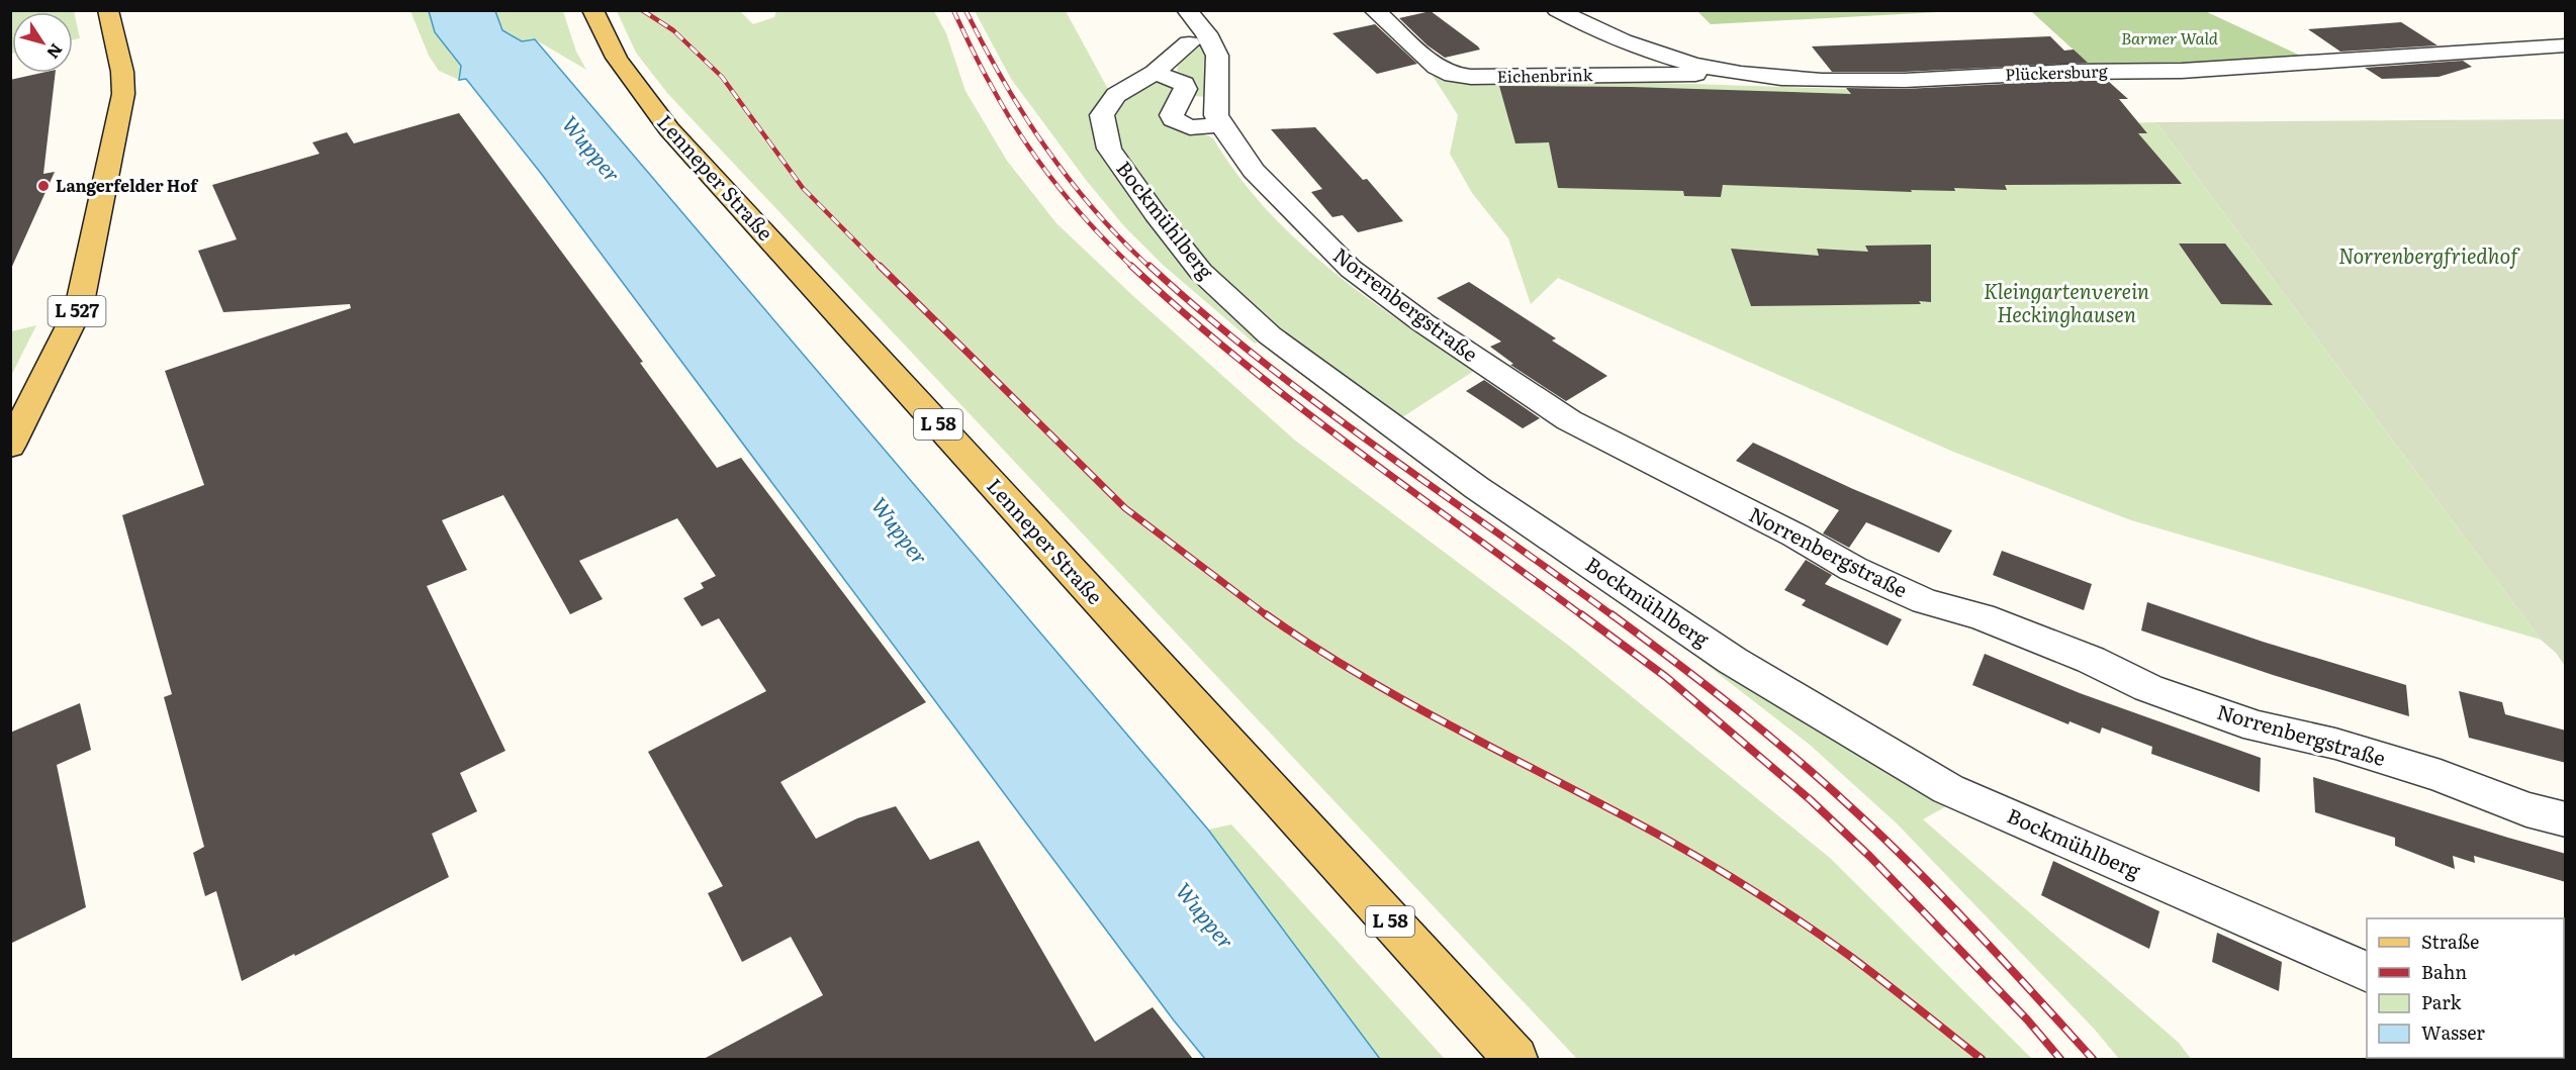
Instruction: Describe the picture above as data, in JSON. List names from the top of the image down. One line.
{"streets":{"main road":["Lenneper Straße","L 527","L 58"],"street":["Plückersburg","Eichenbrink","Bockmühlberg","Norrenbergstraße"]},"crossings":[["Plückersburg","Eichenbrink"]],"water":["Wupper"],"parks":["Barmer Wald","Norrenbergfriedhof","Kleingartenverein Heckinghausen"],"places":["Langerfelder Hof"],"legend":["Straße","Bahn","Park","Wasser"],"north":"bottom right"}
